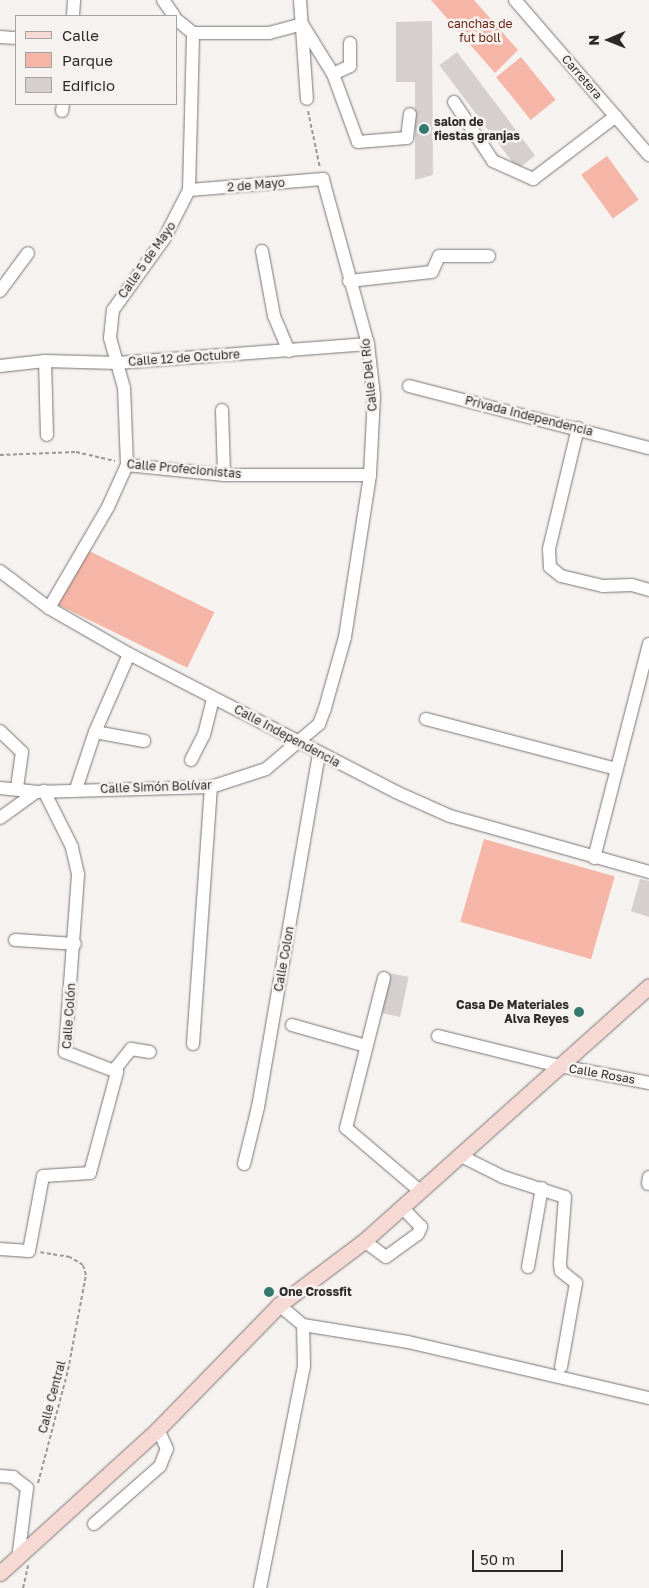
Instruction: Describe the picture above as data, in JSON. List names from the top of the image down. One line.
{"streets":{"street":["Carretera","2 de Mayo","Calle 5 de Mayo","Calle 12 de Octubre","Calle Del Río","Privada Independencia","Calle Profecionistas","Calle Independencia","Calle Simón Bolívar","Calle Colon","Calle Colón","Calle Rosas"],"path":["Calle Central"]},"crossings":[["2 de Mayo","Calle 5 de Mayo"],["2 de Mayo","Calle Del Río"],["Calle 5 de Mayo","Calle 12 de Octubre"],["Calle 5 de Mayo","Calle Profecionistas"],["Calle 5 de Mayo","Calle Independencia"],["Calle 12 de Octubre","Calle Del Río"],["Calle Del Río","Calle Profecionistas"],["Calle Del Río","Calle Independencia"],["Calle Del Río","Calle Simón Bolívar"],["Calle Independencia","Calle Simón Bolívar"],["Calle Independencia","Calle Colon"],["Calle Simón Bolívar","Calle Colón"]],"parks":["canchas de fut boll"],"places":["salon de fiestas granjas","Casa De Materiales Alva Reyes","One Crossfit"],"legend":["Calle","Parque","Edificio"],"scale_bar":"50 m","north":"left"}
